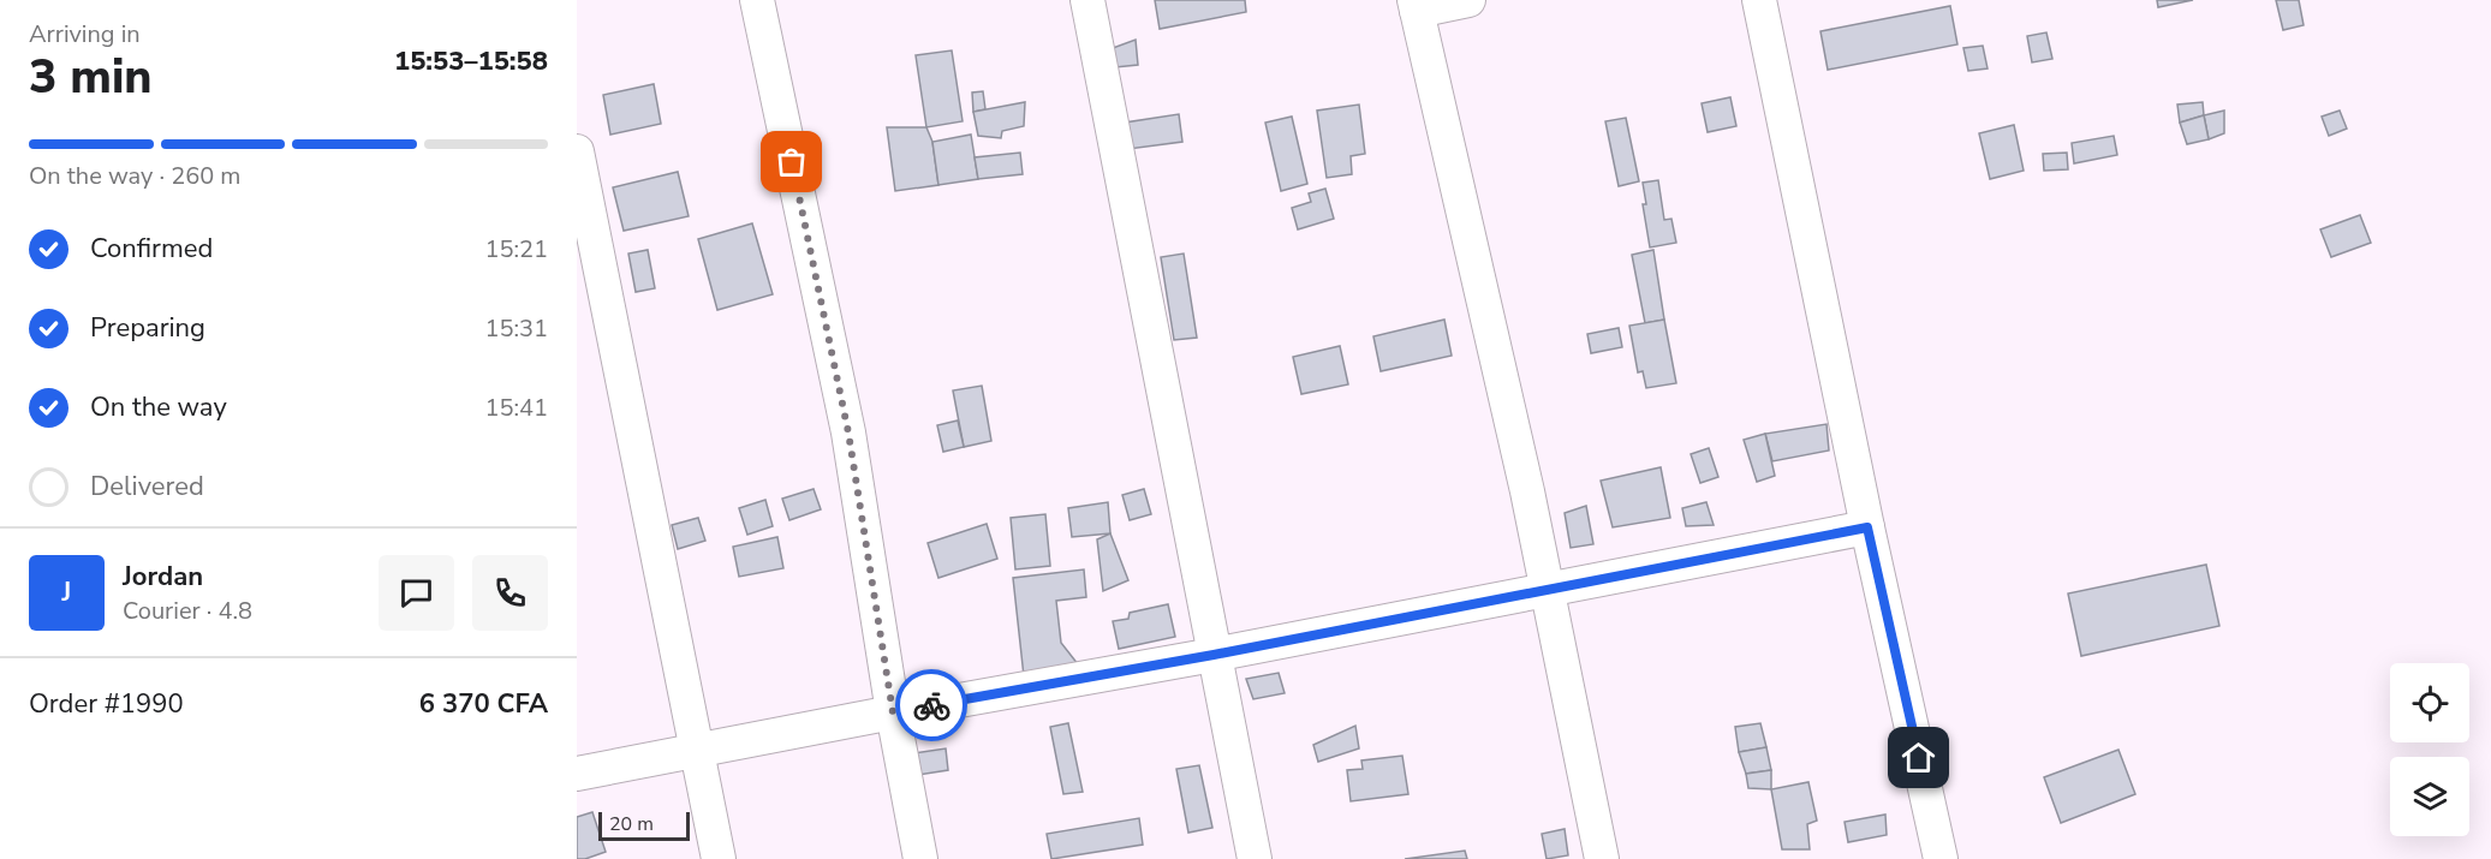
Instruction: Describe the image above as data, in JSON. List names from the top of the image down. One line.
{"scale_bar":"20 m","page":{"heading":["3 min","Arriving in","15:53–15:58"],"panel":["Jordan","Courier · 4.8","Order #1990","6 370 CFA"],"bar":"On the way · 260 m","list":[["Confirmed","15:21"],["Preparing","15:31"],["On the way","15:41"],"Delivered"],"round":"J","scale":"20 m"}}
